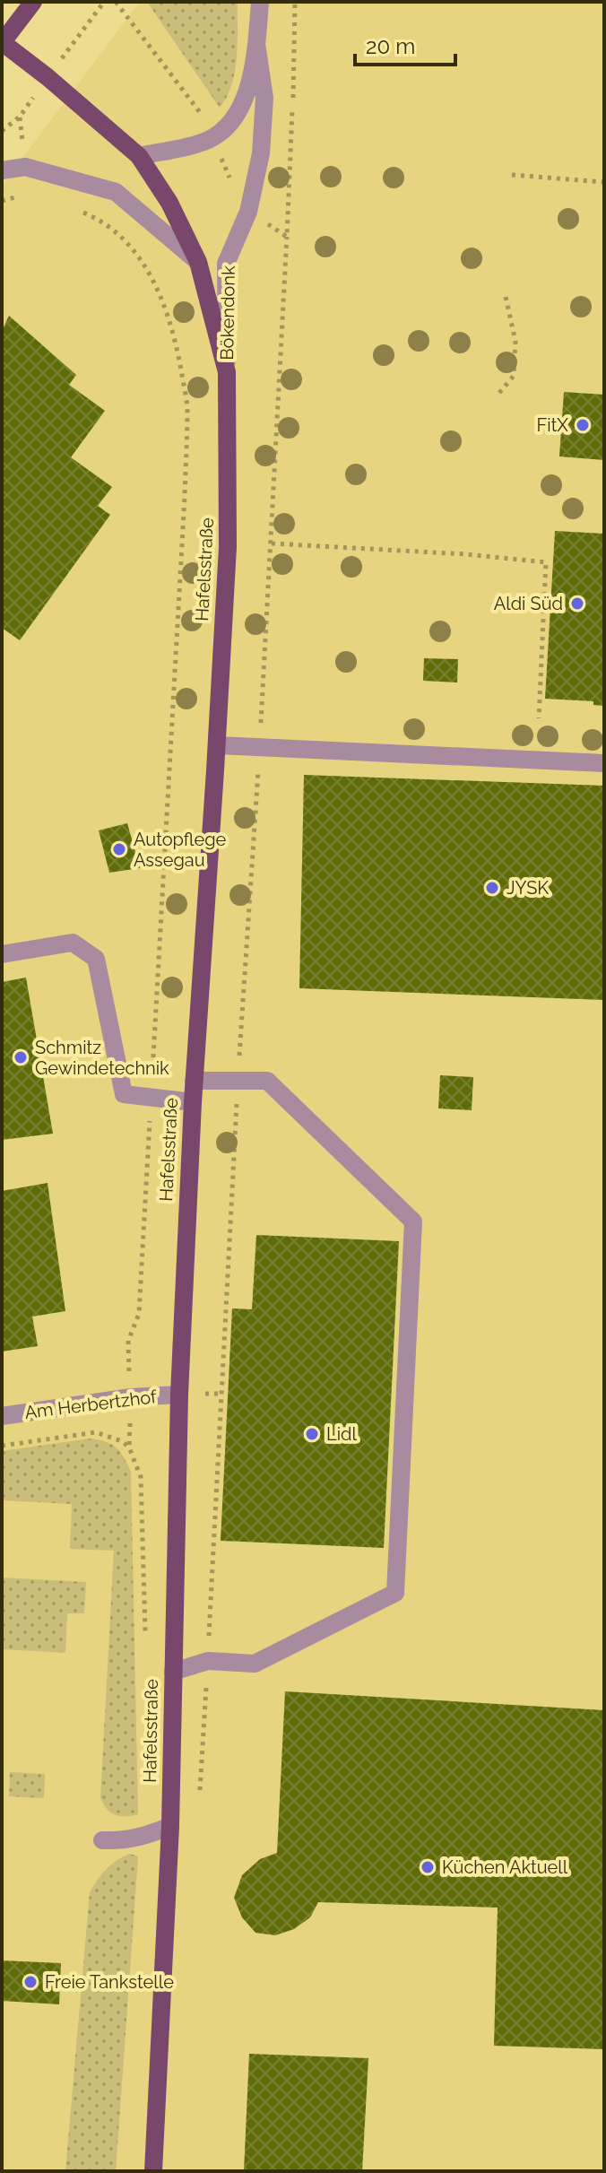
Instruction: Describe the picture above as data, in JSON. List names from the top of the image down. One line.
{"streets":{"main road":["Hafelsstraße"],"street":["Bökendonk","Am Herbertzhof"]},"crossings":[["Bökendonk","Hafelsstraße"],["Hafelsstraße","Am Herbertzhof"]],"places":["FitX","Aldi Süd","Autopflege Assegau","JYSK","Schmitz Gewindetechnik","Lidl","Küchen Aktuell","Freie Tankstelle"],"scale_bar":"20 m"}
